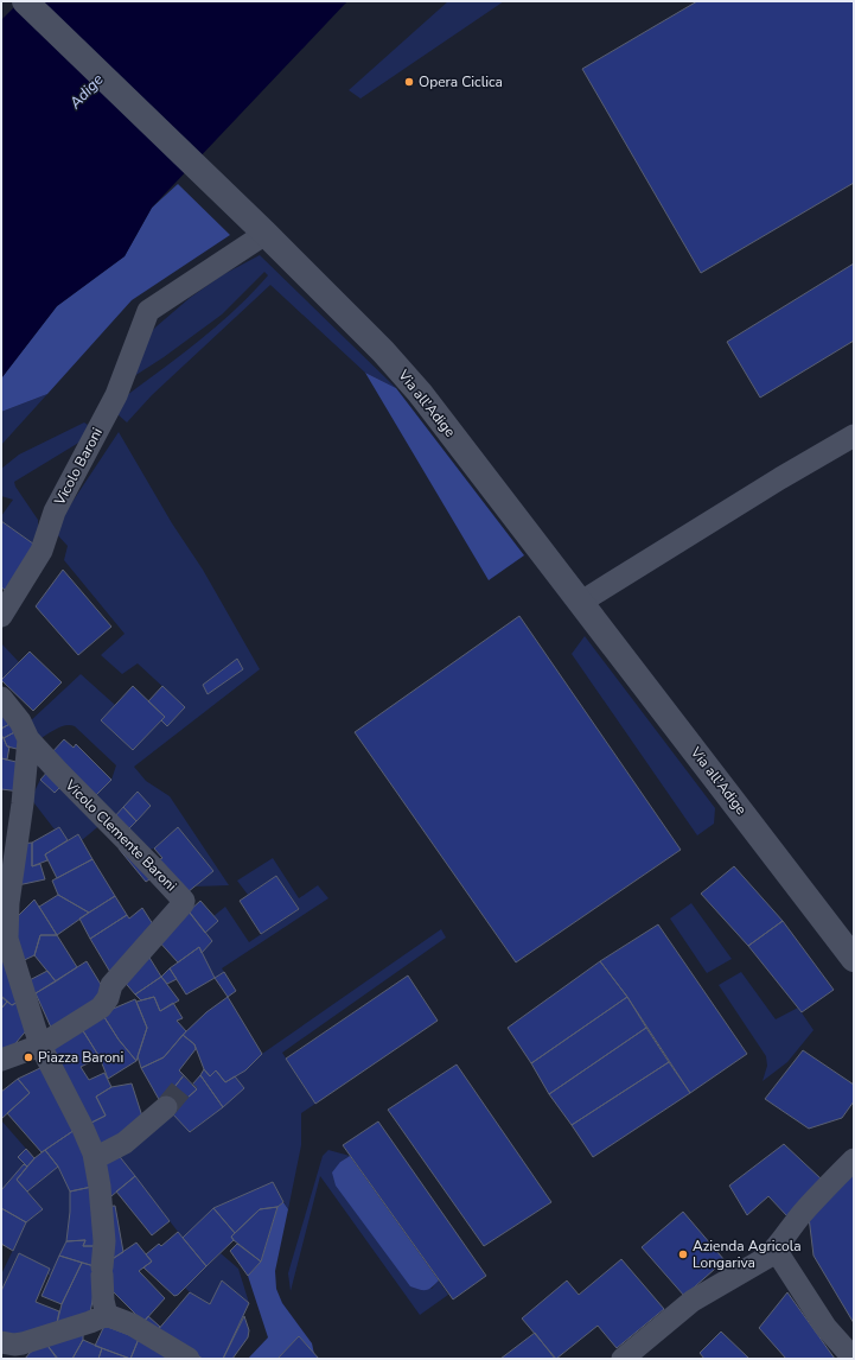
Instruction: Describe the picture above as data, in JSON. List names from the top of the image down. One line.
{"streets":{"street":["Via all'Adige","Vicolo Baroni","Vicolo Clemente Baroni"]},"crossings":[["Via all'Adige","Vicolo Baroni"]],"water":["Adige"],"places":["Opera Ciclica","Piazza Baroni","Azienda Agricola Longariva"]}
